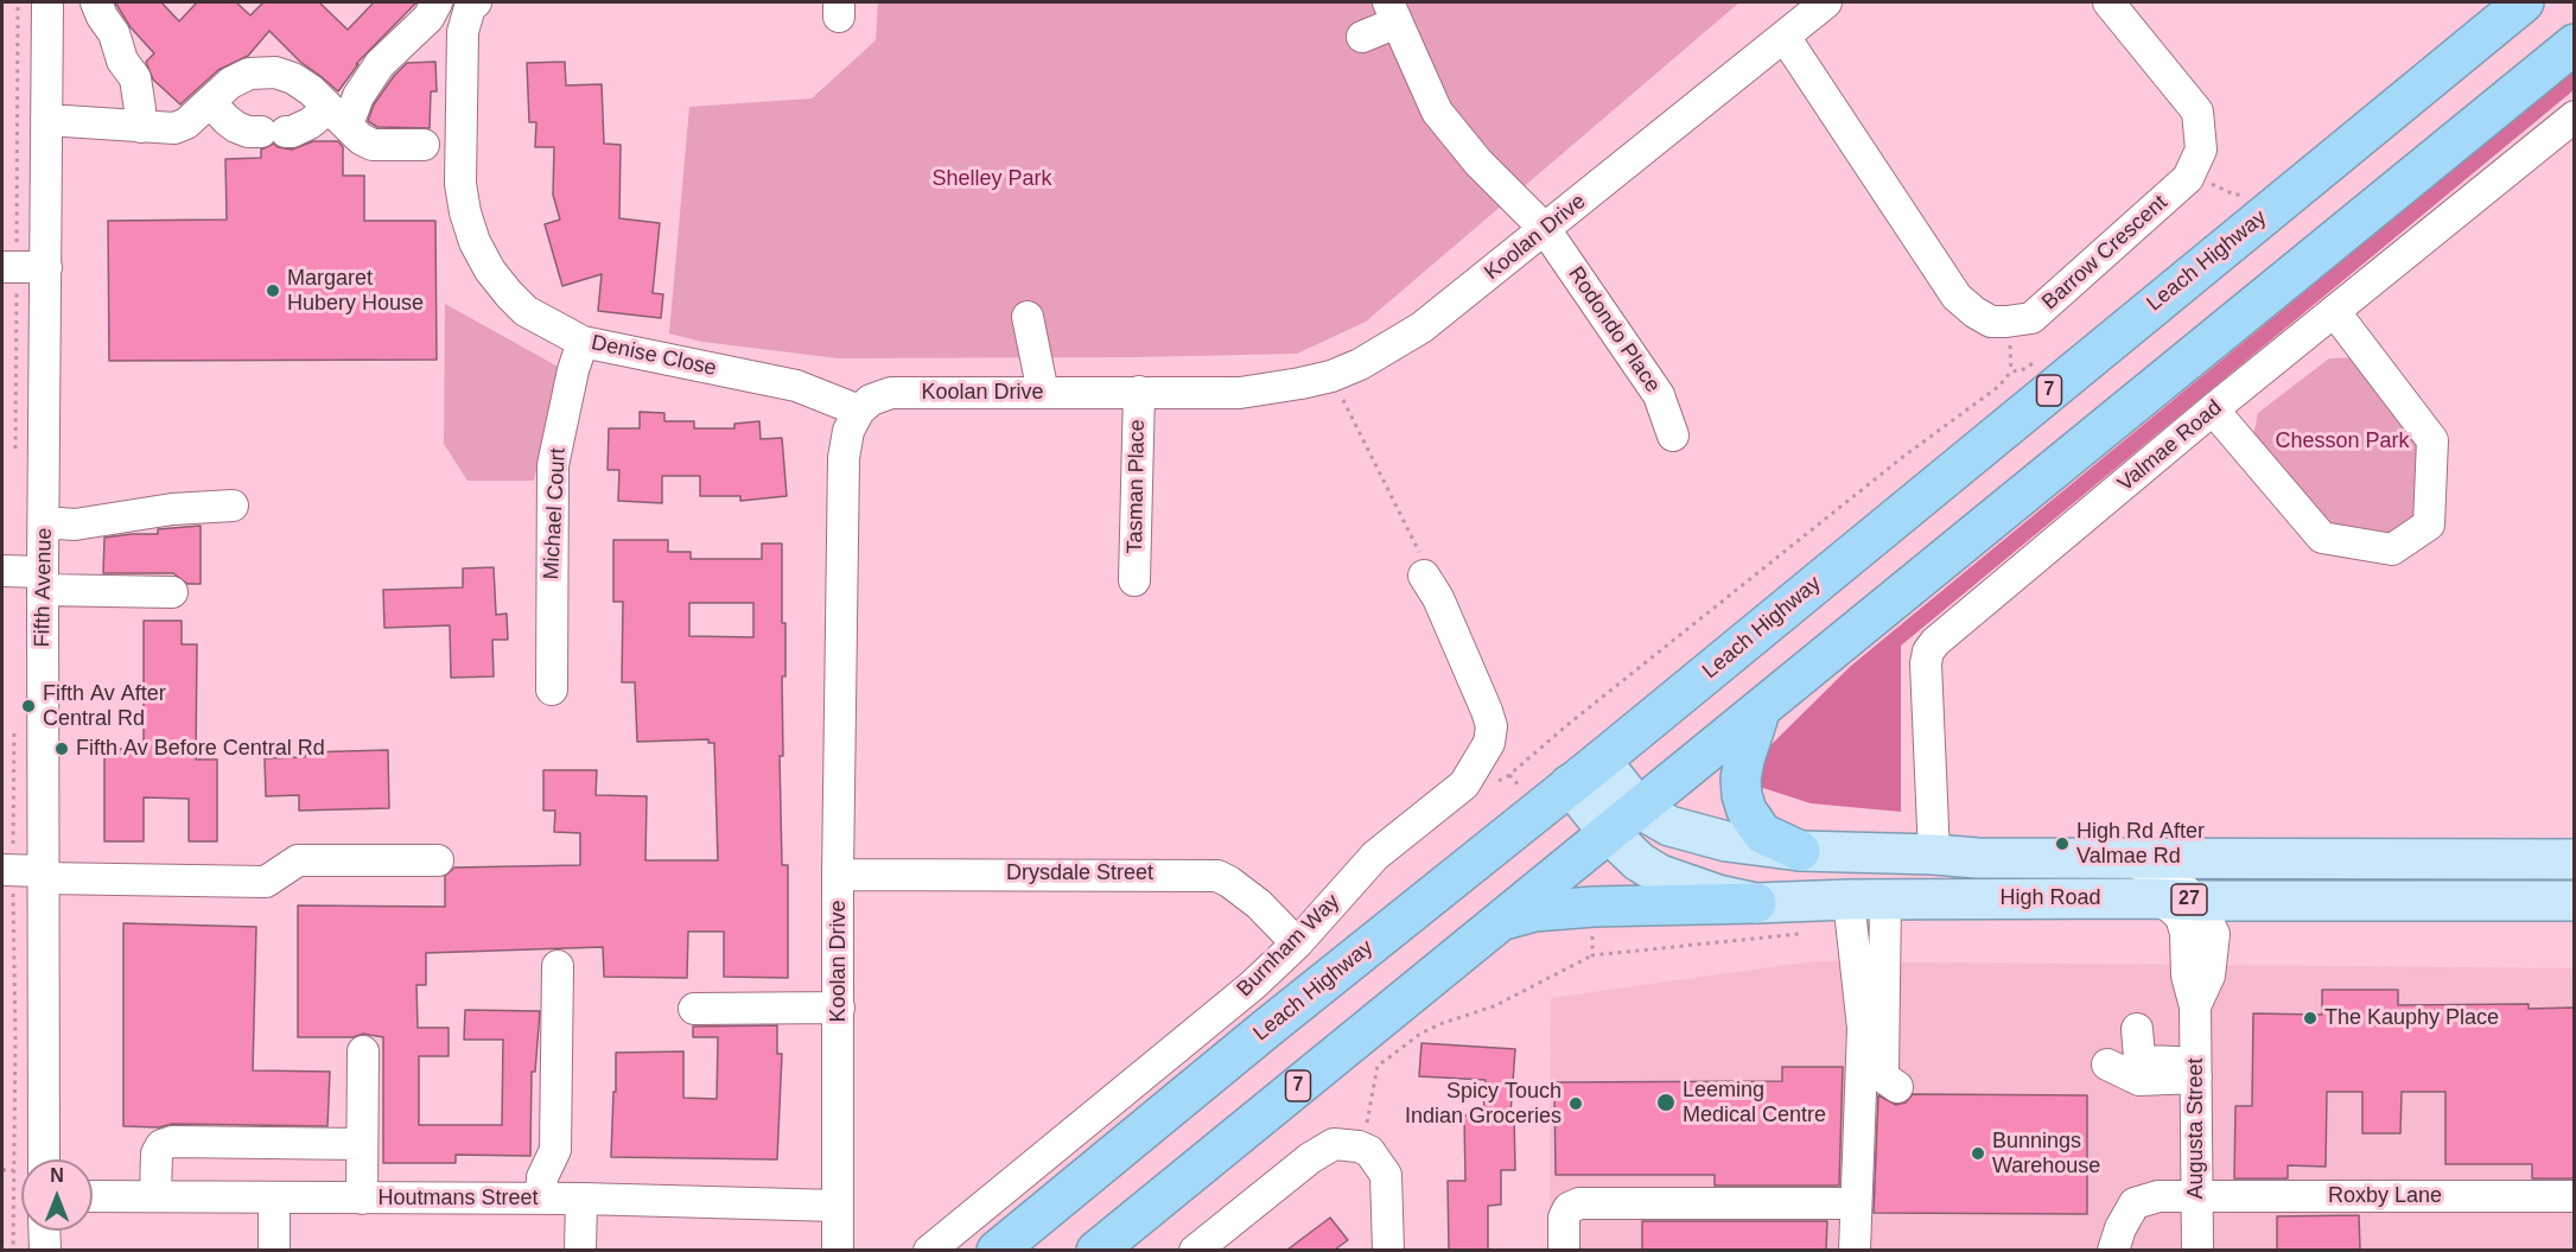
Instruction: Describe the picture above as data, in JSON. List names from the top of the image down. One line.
{"streets":{"highway":["Leach Highway","7","27"],"main road":["High Road"],"street":["Koolan Drive","Barrow Crescent","Rodondo Place","Denise Close","Valmae Road","Tasman Place","Michael Court","Fifth Avenue","Drysdale Street","Burnham Way","Augusta Street","Roxby Lane","Houtmans Street"]},"crossings":[["Koolan Drive","Barrow Crescent"],["Koolan Drive","Rodondo Place"],["Koolan Drive","Denise Close"],["Koolan Drive","Tasman Place"],["Koolan Drive","Drysdale Street"],["Koolan Drive","Houtmans Street"],["Leach Highway","High Road"],["Denise Close","Michael Court"],["7","High Road"],["7","27"],["Valmae Road","High Road"],["Drysdale Street","Burnham Way"],["High Road","27"],["High Road","Augusta Street"],["Augusta Street","Roxby Lane"]],"parks":["Shelley Park","Chesson Park"],"places":["Margaret Hubery House","Fifth Av After Central Rd","Fifth Av Before Central Rd","High Rd After Valmae Rd","The Kauphy Place","Leeming Medical Centre","Spicy Touch Indian Groceries","Bunnings Warehouse"],"north":"top"}
